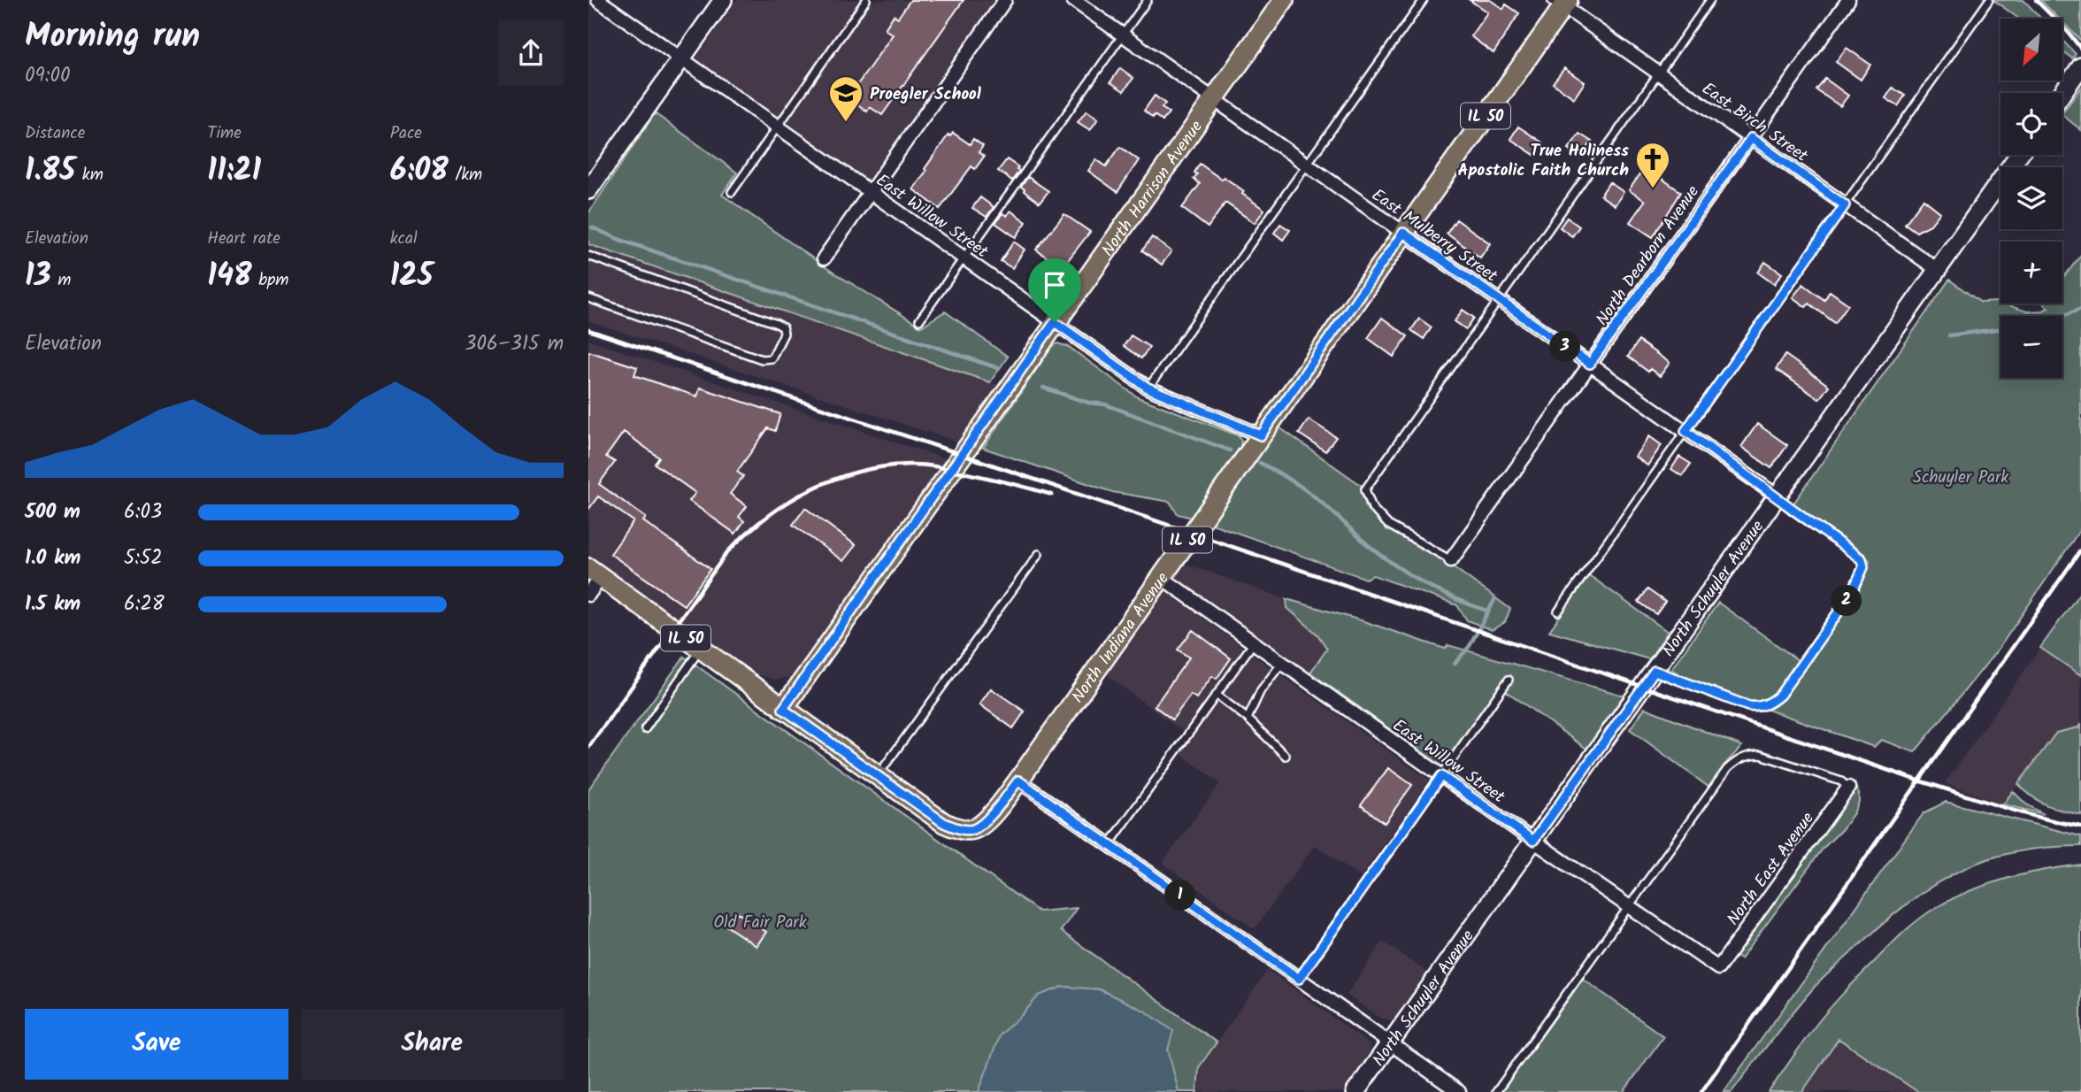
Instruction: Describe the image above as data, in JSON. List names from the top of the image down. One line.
{"streets":{"main road":["IL 50","North Harrison Avenue","North Indiana Avenue"],"street":["East Birch Street","East Willow Street","East Mulberry Street","North Dearborn Avenue","North Schuyler Avenue","North East Avenue"]},"crossings":[["IL 50","North Harrison Avenue"],["IL 50","North Indiana Avenue"],["East Birch Street","North Dearborn Avenue"],["East Birch Street","North Schuyler Avenue"],["East Birch Street","North Indiana Avenue"],["North Harrison Avenue","East Willow Street"],["North Harrison Avenue","East Mulberry Street"],["East Willow Street","North Schuyler Avenue"],["East Willow Street","North Indiana Avenue"],["East Willow Street","North East Avenue"],["East Mulberry Street","North Dearborn Avenue"],["East Mulberry Street","North Schuyler Avenue"],["East Mulberry Street","North Indiana Avenue"]],"parks":["Schuyler Park","Old Fair Park"],"places":{"school or university":["Proegler School"],"church":["True Holiness Apostolic Faith Church"]},"north":"bottom left","page":{"heading":["Morning run","09:00"],"map_buttons":["+","−"],"stats":[["Distance","1.85 km"],["Time","11:21"],["Pace","6:08 /km"],["Elevation","13 m"],["Heart rate","148 bpm"],["kcal","125"]],"chart":["Elevation","306–315 m"],"pins":["3","2","1"],"list":[{"name":"500 m","note":"6:03"},{"name":"1.0 km","note":"5:52"},{"name":"1.5 km","note":"6:28"}],"buttons":["Save","Share"]}}
